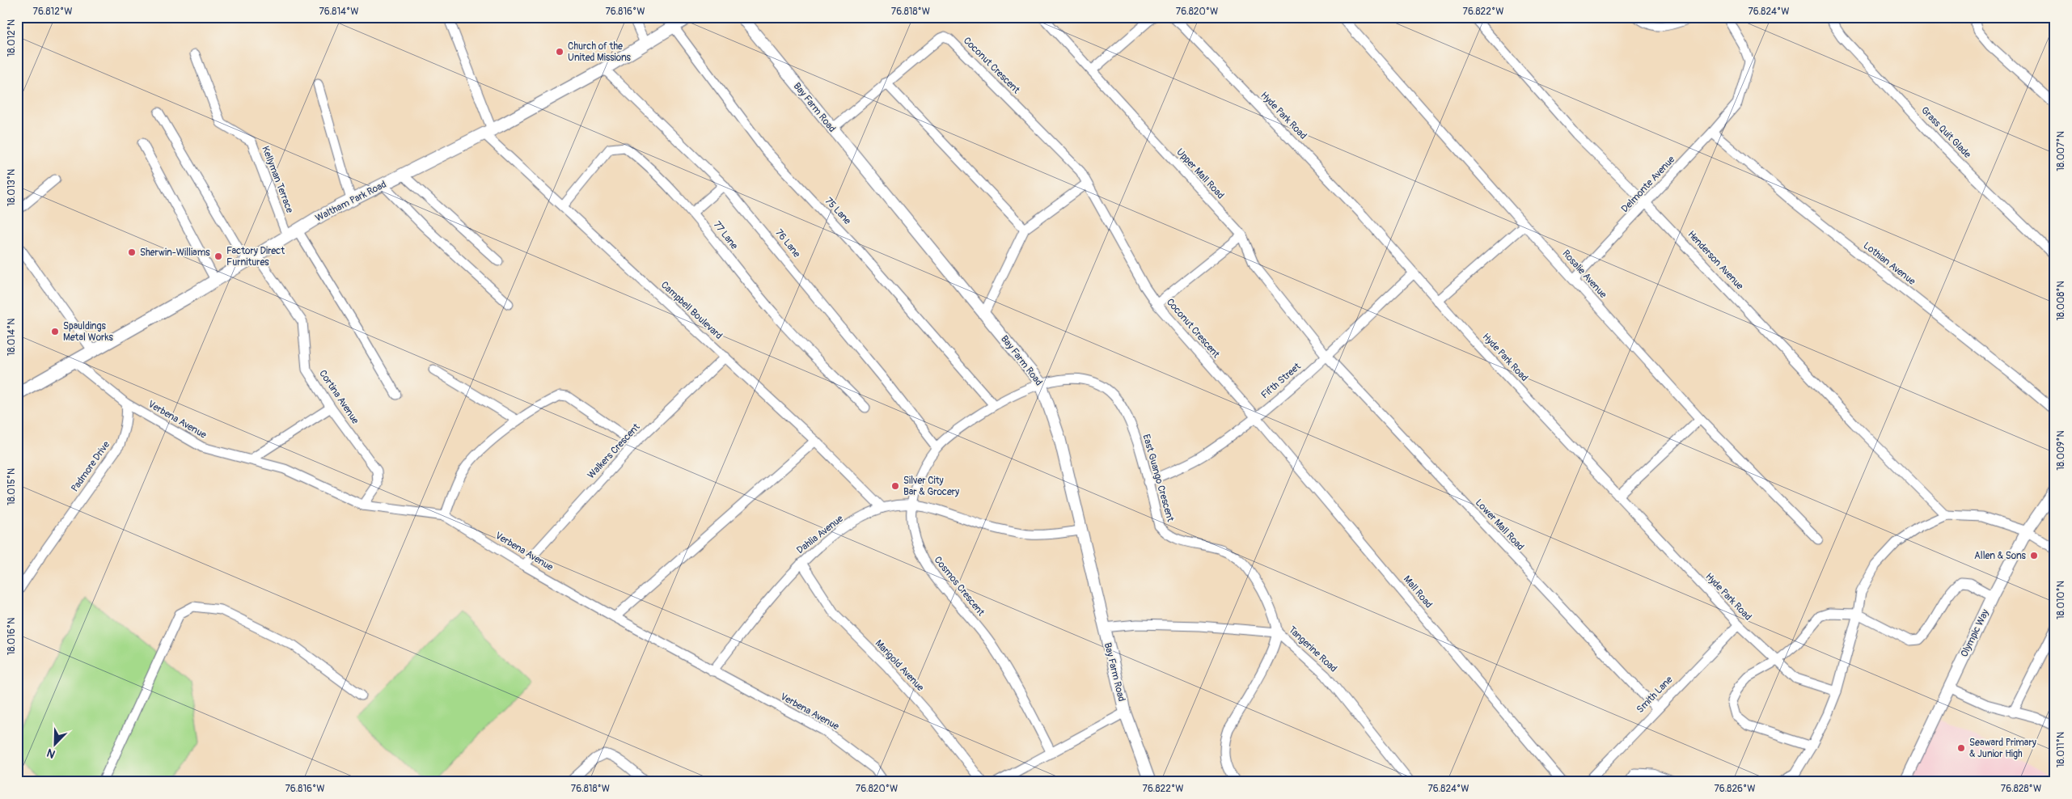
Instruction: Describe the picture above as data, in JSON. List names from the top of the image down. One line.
{"streets":{"main road":["Waltham Park Road"],"street":["Coconut Crescent","Bay Farm Road","Hyde Park Road","Grass Quit Glade","Upper Mall Road","Kellyman Terrace","Delmonte Avenue","75 Lane","77 Lane","76 Lane","Henderson Avenue","Lothian Avenue","Rosalie Avenue","Campbell Boulevard","Fifth Street","Cortina Avenue","Verbena Avenue","Walkers Crescent","Padmore Drive","East Guango Crescent","Lower Mall Road","Dahlia Avenue","Cosmos Crescent","Mall Road","Olympic Way","Tangerine Road","Marigold Avenue","Smith Lane"]},"crossings":[["Coconut Crescent","Bay Farm Road"],["Coconut Crescent","Fifth Street"],["Coconut Crescent","Mall Road"],["Bay Farm Road","East Guango Crescent"],["Bay Farm Road","Dahlia Avenue"],["Bay Farm Road","Cosmos Crescent"],["Bay Farm Road","Tangerine Road"],["Hyde Park Road","Fifth Street"],["Hyde Park Road","Smith Lane"],["Upper Mall Road","Fifth Street"],["Upper Mall Road","Lower Mall Road"],["Kellyman Terrace","Waltham Park Road"],["Delmonte Avenue","Henderson Avenue"],["Delmonte Avenue","Lothian Avenue"],["Delmonte Avenue","Rosalie Avenue"],["Waltham Park Road","75 Lane"],["Waltham Park Road","76 Lane"],["Waltham Park Road","Campbell Boulevard"],["Waltham Park Road","Cortina Avenue"],["75 Lane","Cosmos Crescent"],["77 Lane","Campbell Boulevard"],["76 Lane","Cosmos Crescent"],["Campbell Boulevard","Walkers Crescent"],["Campbell Boulevard","Dahlia Avenue"],["Fifth Street","East Guango Crescent"],["Fifth Street","Lower Mall Road"],["Fifth Street","Mall Road"],["Cortina Avenue","Verbena Avenue"],["Verbena Avenue","Walkers Crescent"],["Verbena Avenue","Padmore Drive"],["Verbena Avenue","Dahlia Avenue"],["East Guango Crescent","Cosmos Crescent"],["East Guango Crescent","Tangerine Road"],["Lower Mall Road","Smith Lane"],["Dahlia Avenue","Cosmos Crescent"],["Dahlia Avenue","Marigold Avenue"]],"places":["Church of the United Missions","Sherwin-Williams","Factory Direct Furnitures","Spauldings Metal Works","Silver City Bar & Grocery","Allen & Sons","Seaward Primary & Junior High"],"north":"bottom left","coordinates":["76.812°W","76.814°W","76.816°W","76.818°W","76.820°W","76.822°W","76.824°W","18.012°N","18.007°N","18.013°N","18.008°N","18.014°N","18.009°N","18.015°N","18.010°N","18.016°N","18.011°N","76.826°W","76.828°W"]}
